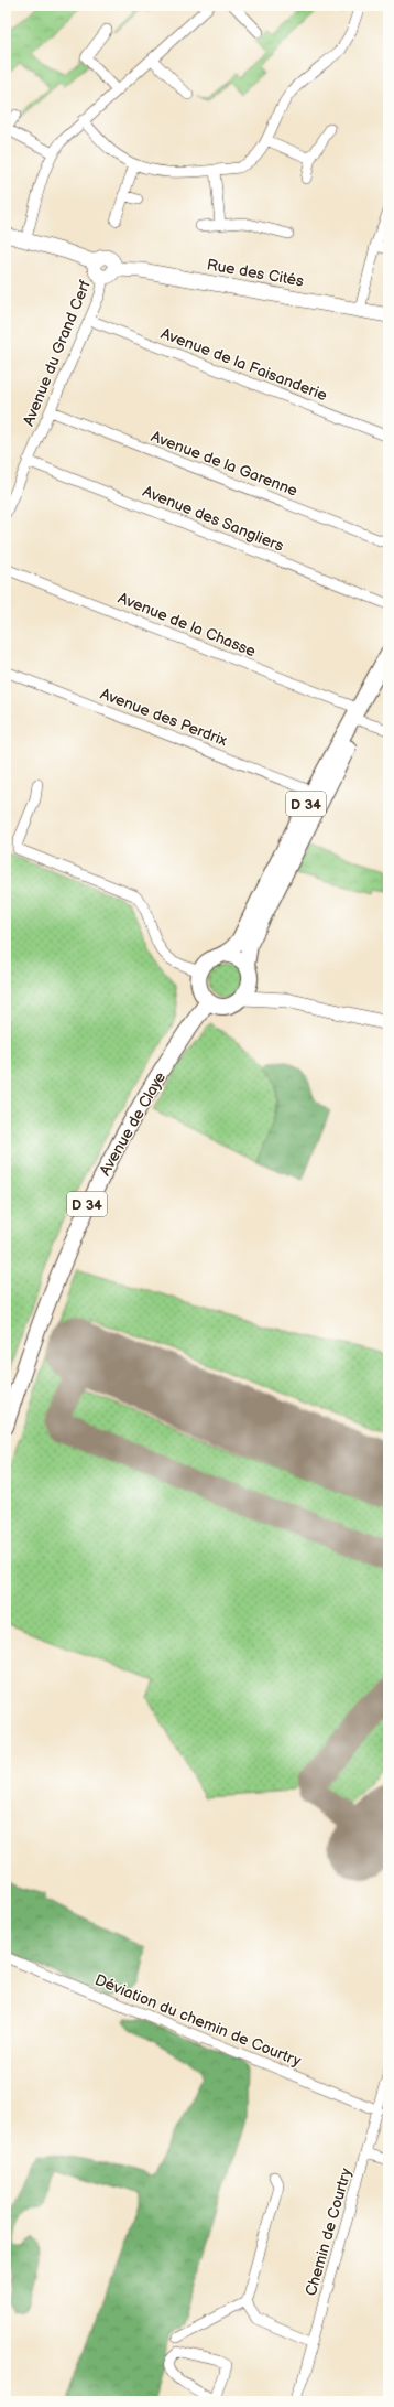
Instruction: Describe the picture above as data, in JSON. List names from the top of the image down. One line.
{"streets":{"main road":["D 34","Avenue de Claye"],"street":["Rue des Cités","Avenue du Grand Cerf","Avenue de la Faisanderie","Avenue de la Garenne","Avenue des Sangliers","Avenue de la Chasse","Avenue des Perdrix","Déviation du chemin de Courtry","Chemin de Courtry"]},"crossings":[["Rue des Cités","Avenue du Grand Cerf"],["Avenue du Grand Cerf","Avenue de la Faisanderie"],["Avenue du Grand Cerf","Avenue de la Garenne"],["Avenue du Grand Cerf","Avenue des Sangliers"],["Avenue de la Chasse","D 34"],["Avenue des Perdrix","D 34"],["D 34","Avenue de Claye"],["Déviation du chemin de Courtry","Chemin de Courtry"]]}
